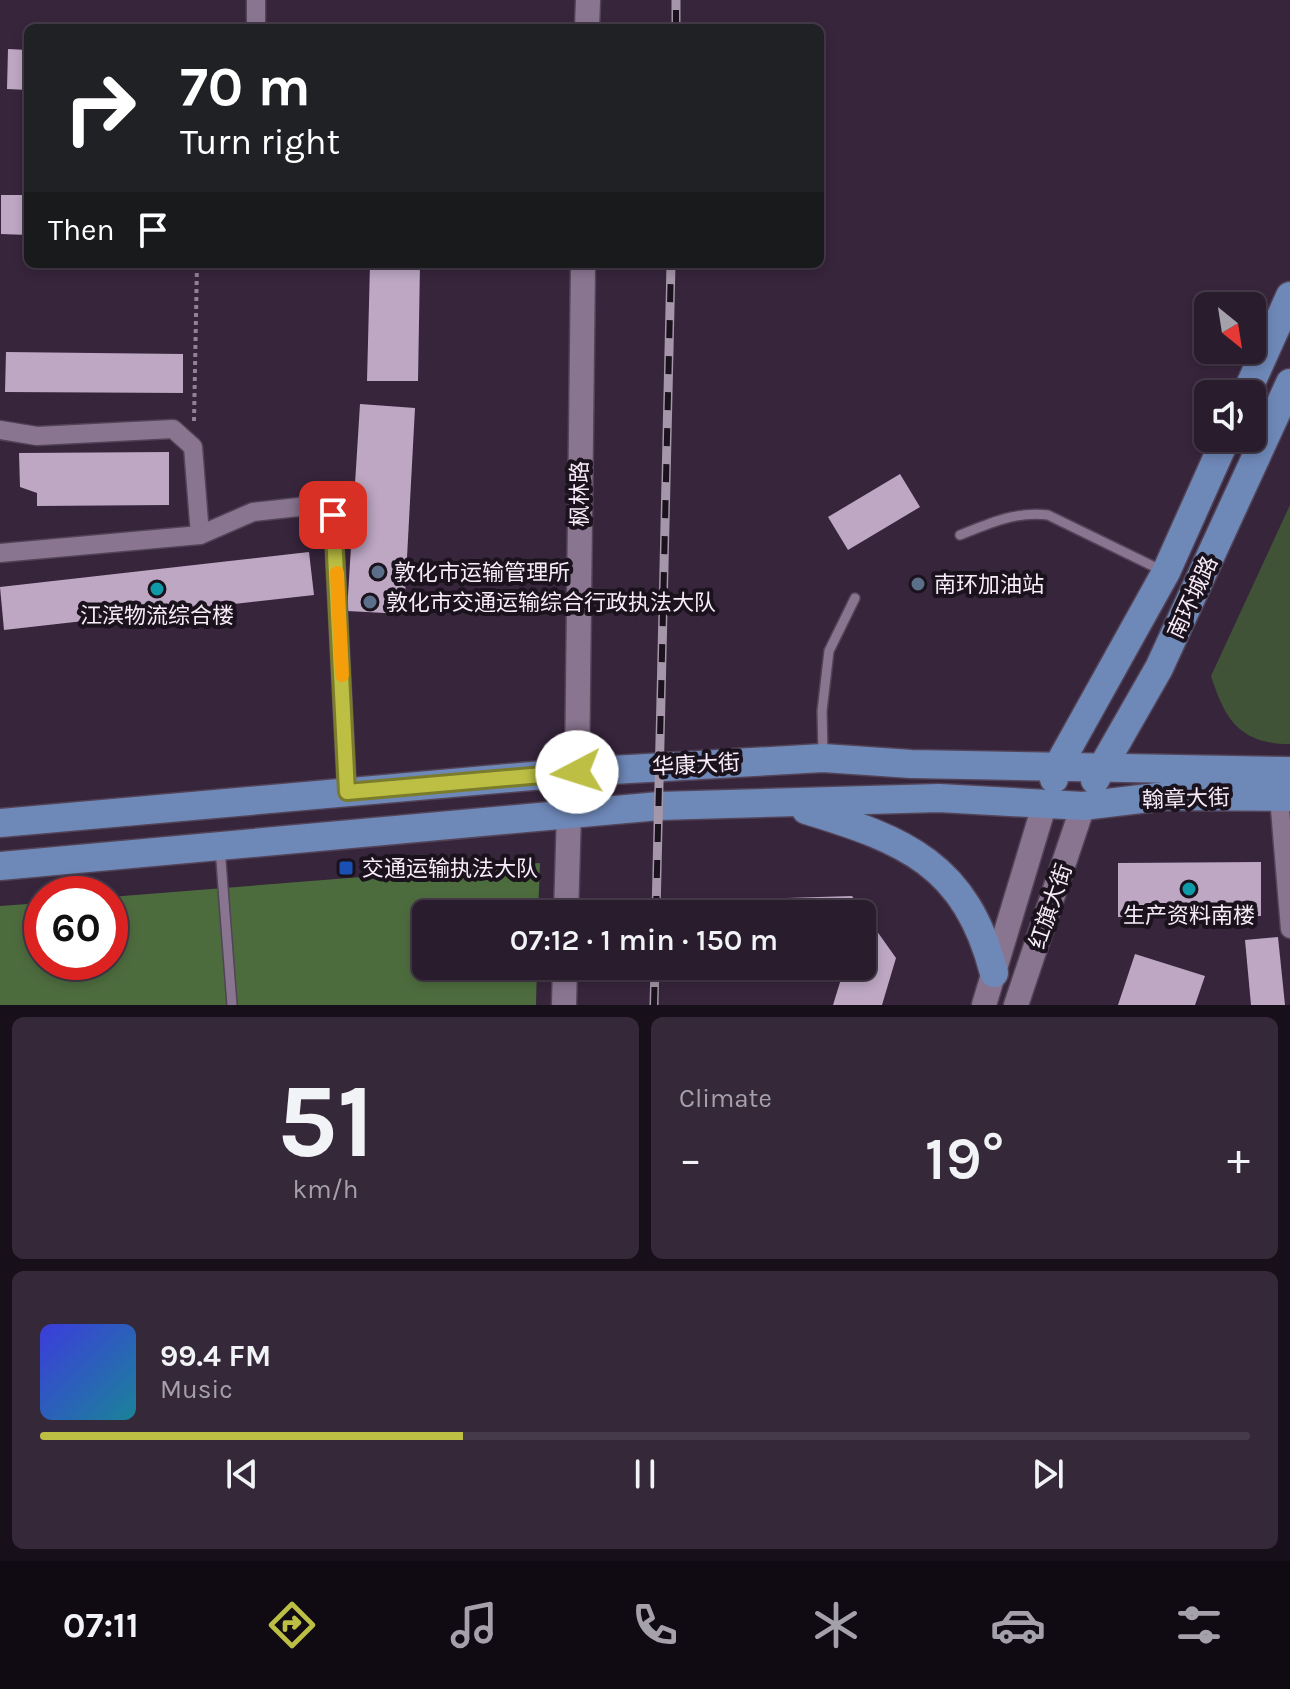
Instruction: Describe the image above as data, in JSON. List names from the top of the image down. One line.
{"streets":{"main road":["南环城路","华康大街","翰章大街"],"street":["枫林路","红旗大街"]},"crossings":[["枫林路","华康大街"],["南环城路","华康大街"],["南环城路","翰章大街"],["南环城路","红旗大街"],["华康大街","翰章大街"],["华康大街","红旗大街"],["翰章大街","红旗大街"]],"places":{"other":["敦化市运输管理所","南环加油站","江滨物流综合楼","敦化市交通运输综合行政执法大队","生产资料南楼"],"transit":["交通运输执法大队"]},"north":"bottom right","page":{"turn":["70 m","Turn right"],"then":"Then","limit":"60","trip":"07:12 · 1 min · 150 m","tile":[["51","km/h"],"Climate"],"heat":["−","19°","+"],"song":["99.4 FM","Music"],"tabs":"07:11"}}
